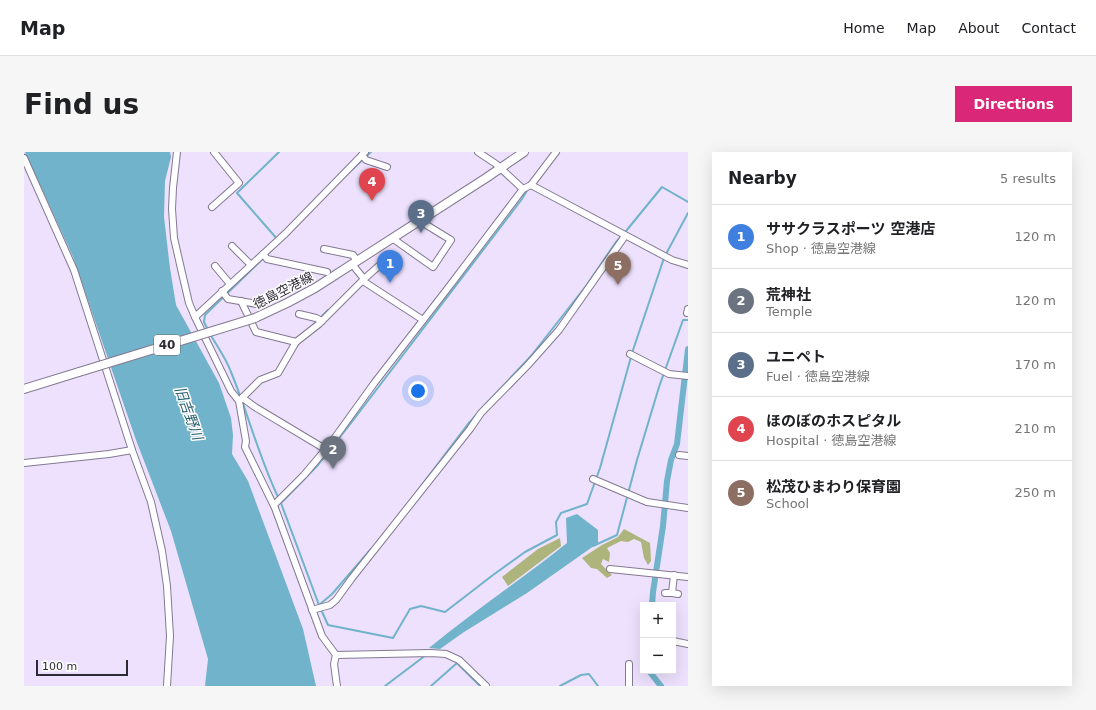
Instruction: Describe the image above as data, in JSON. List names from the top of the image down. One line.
{"streets":{"main road":["徳島空港線","40"]},"water":["旧吉野川"],"scale_bar":"100 m","page":{"header":"Map","nav":["Home","Map","About","Contact"],"buttons":"Directions","title":"Find us","heading":["Nearby","5 results"],"pins":["4","3","1","5","2"],"list":[{"mark":"1","name":"ササクラスポーツ 空港店","note":"Shop · 徳島空港線","value":"120 m"},{"mark":"2","name":"荒神社","note":"Temple","value":"120 m"},{"mark":"3","name":"ユニペト","note":"Fuel · 徳島空港線","value":"170 m"},{"mark":"4","name":"ほのぼのホスピタル","note":"Hospital · 徳島空港線","value":"210 m"},{"mark":"5","name":"松茂ひまわり保育園","note":"School","value":"250 m"}],"map_buttons":["+","−"],"scale":"100 m"}}
